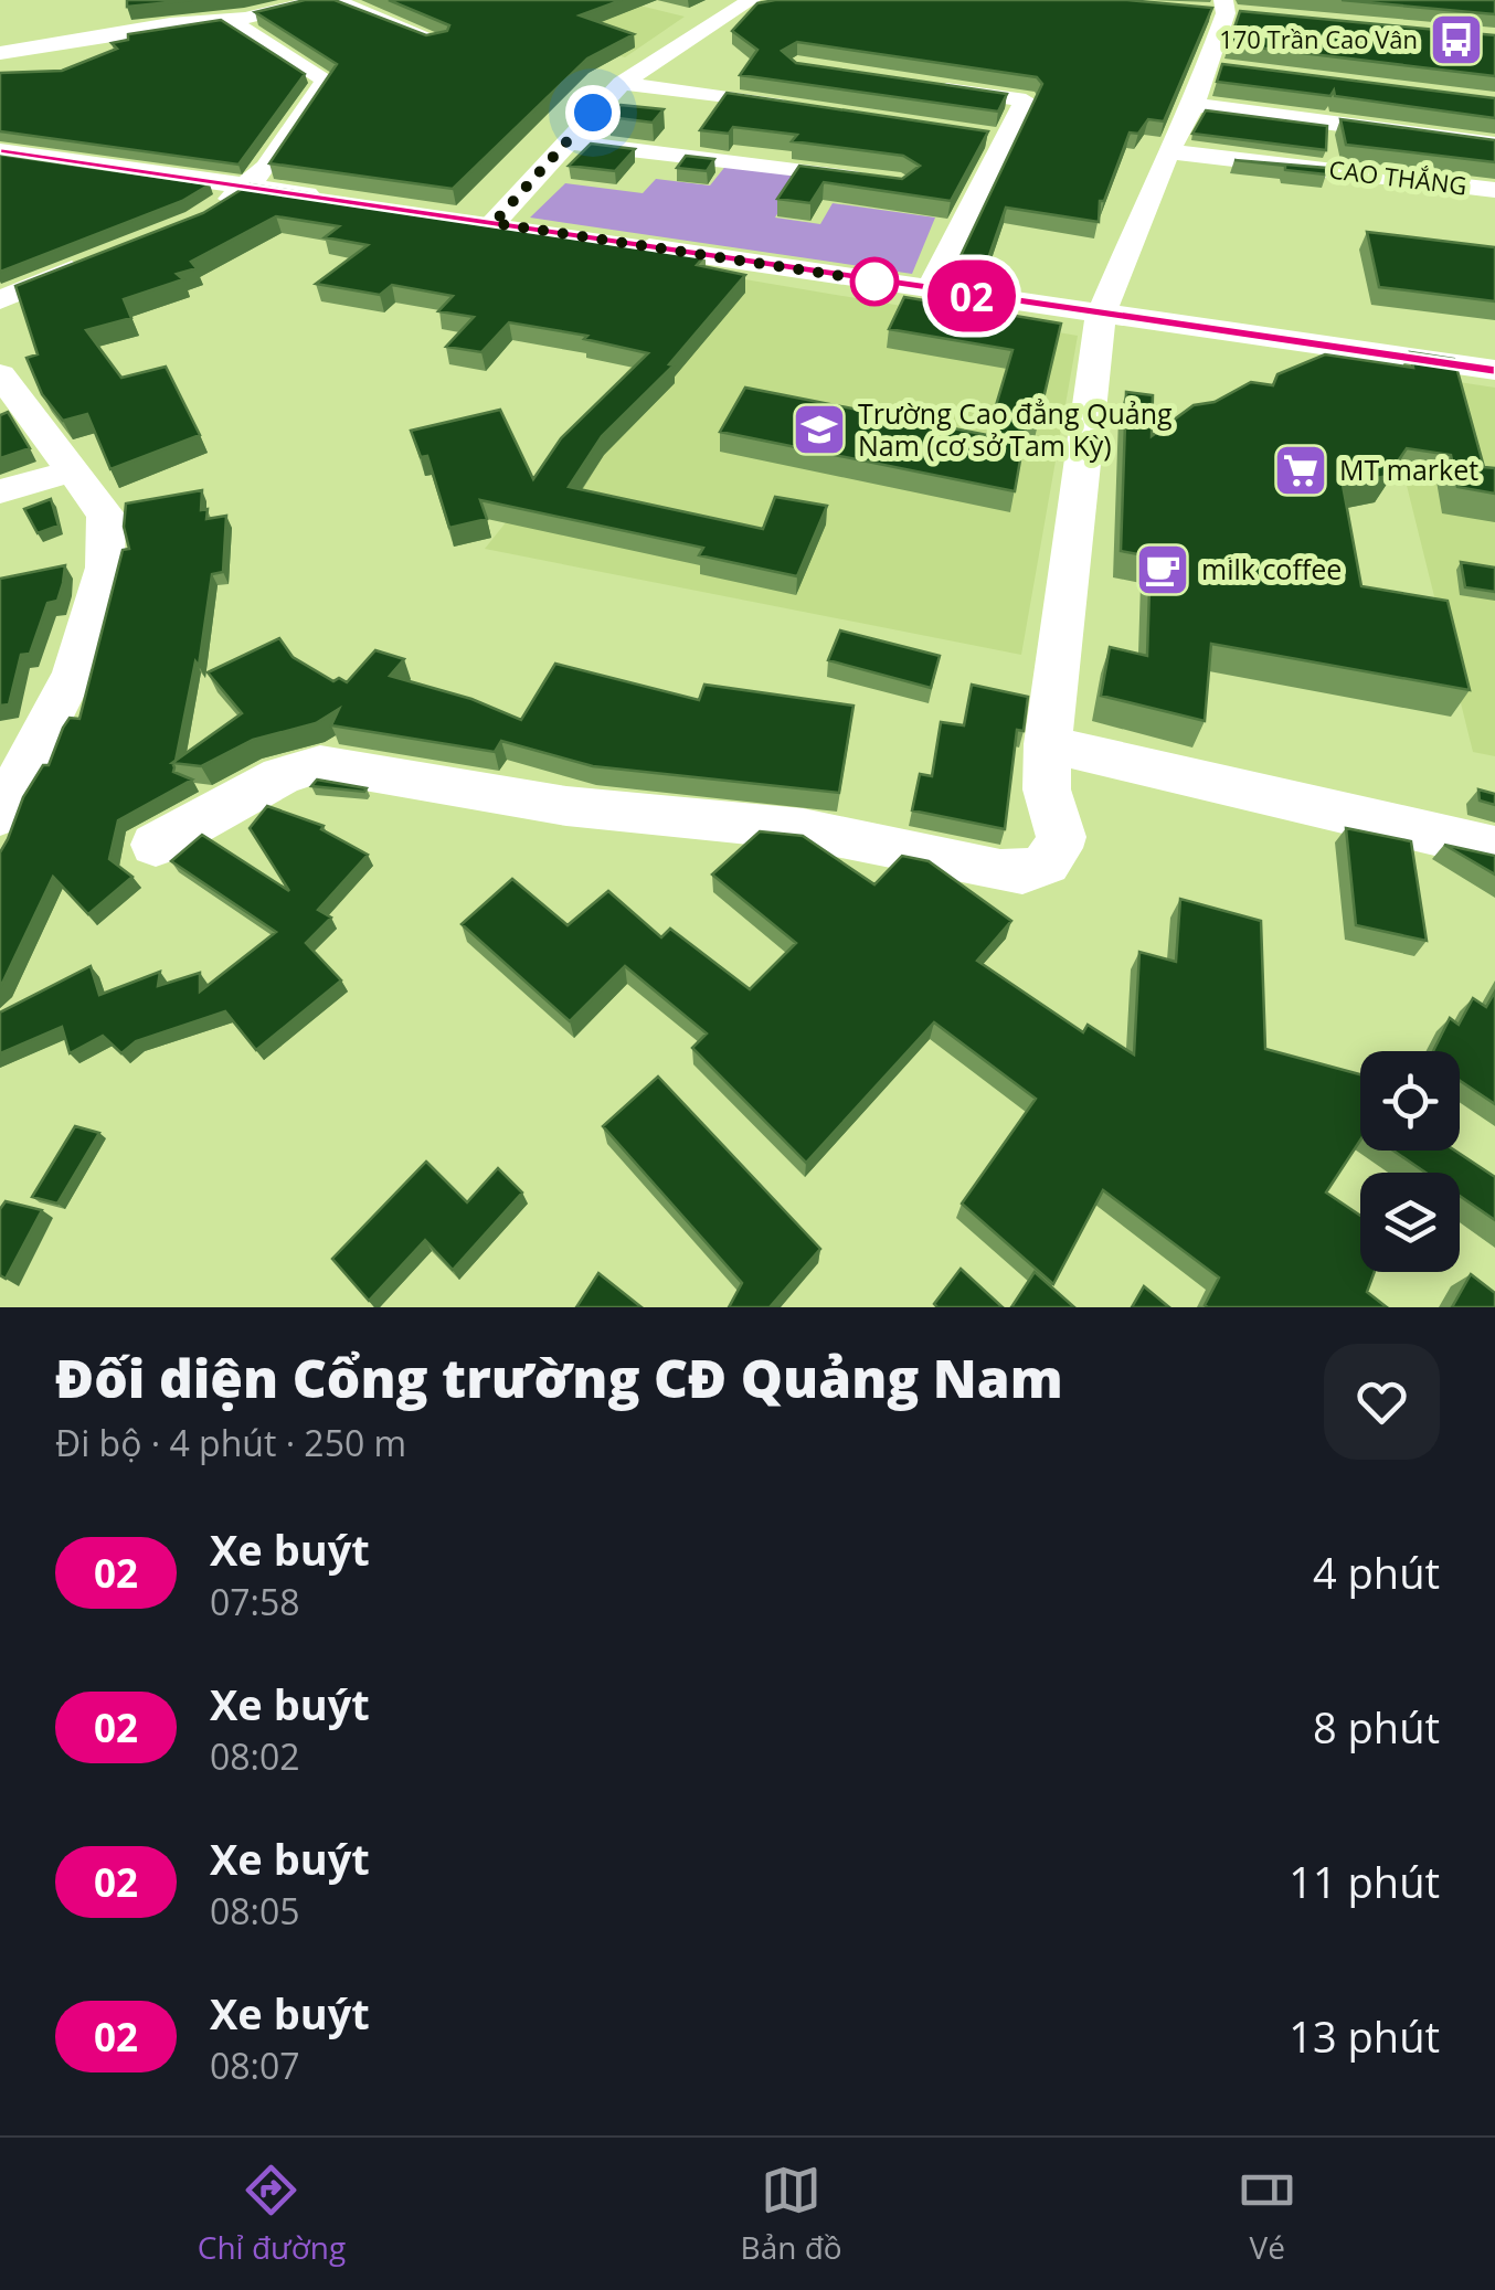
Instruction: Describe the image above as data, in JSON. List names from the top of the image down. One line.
{"streets":{"street":["CAO THẮNG"]},"places":{"bus stop":["170 Trần Cao Vân"],"school or university":["Trường Cao đẳng Quảng Nam (cơ sở Tam Kỳ)"],"supermarket":["MT market"],"cafe":["milk coffee"]},"lines":["bus line 02"],"page":{"on_map":"02","heading":["Đối diện Cổng trường CĐ Quảng Nam","Đi bộ · 4 phút · 250 m"],"list":[{"mark":"02","name":"Xe buýt","note":"07:58","value":"4 phút"},{"mark":"02","name":"Xe buýt","note":"08:02","value":"8 phút"},{"mark":"02","name":"Xe buýt","note":"08:05","value":"11 phút"},{"mark":"02","name":"Xe buýt","note":"08:07","value":"13 phút"}],"tabs":["Chỉ đường","Bản đồ","Vé"]}}
